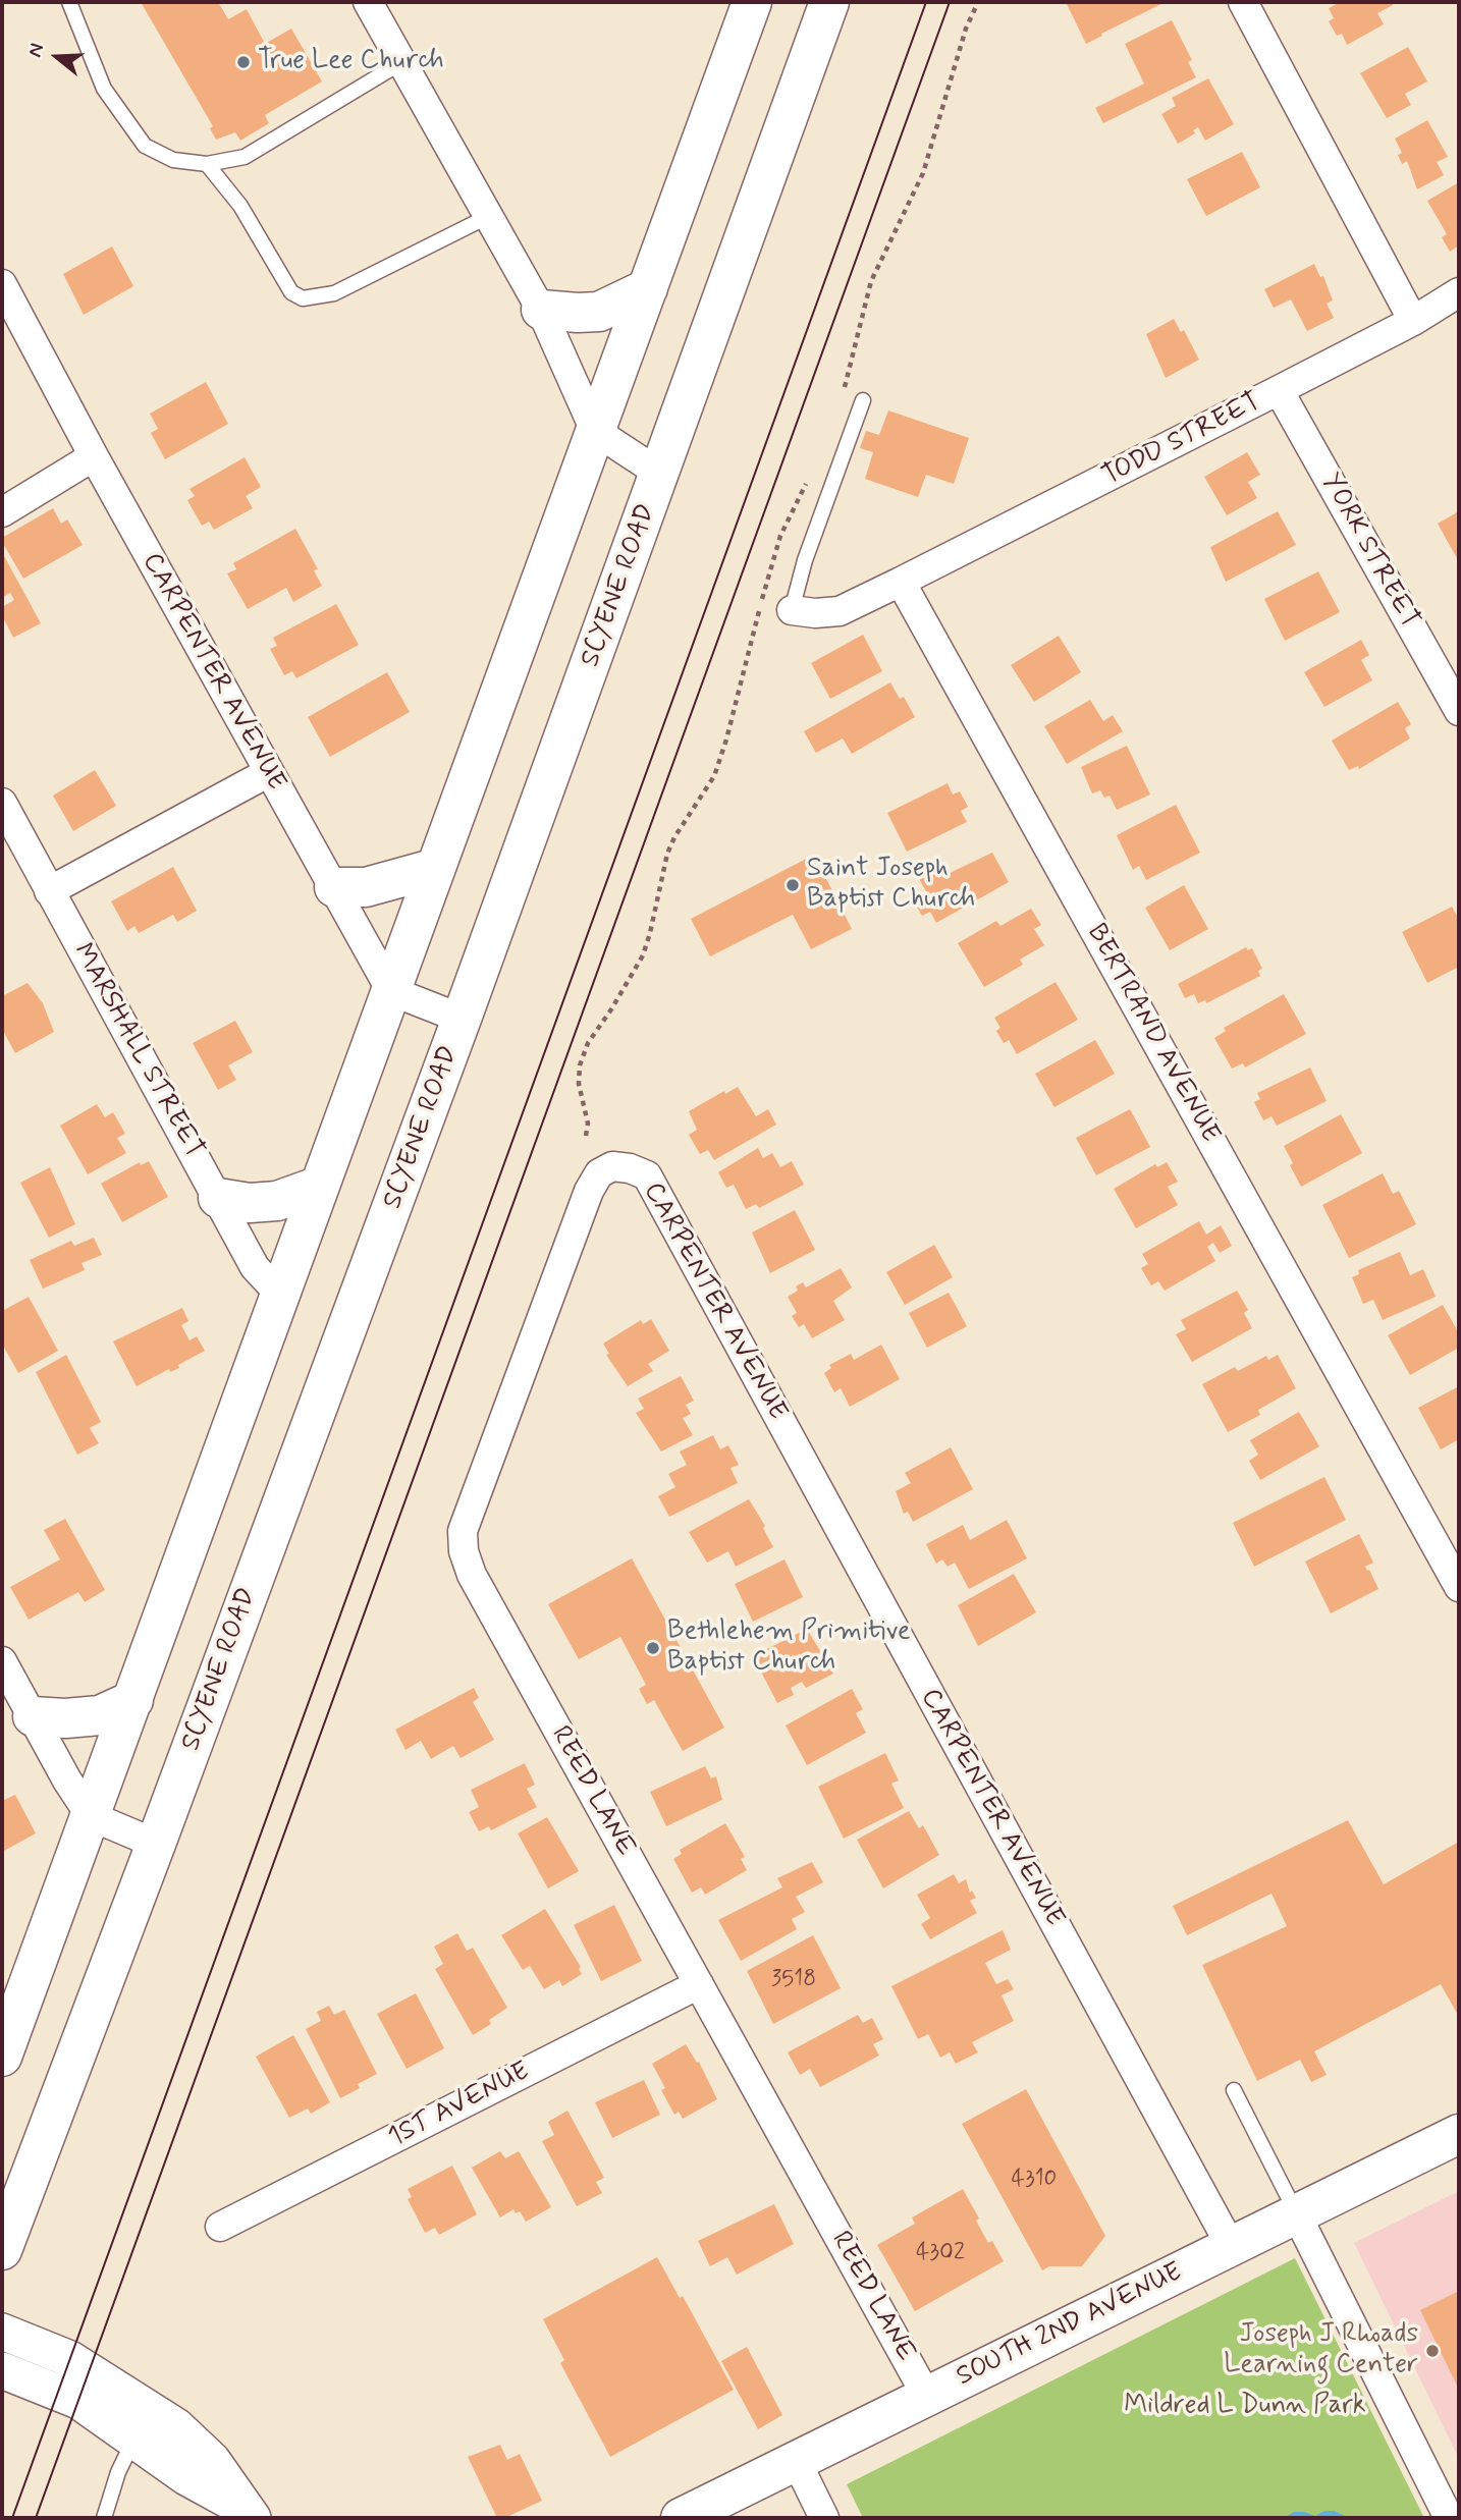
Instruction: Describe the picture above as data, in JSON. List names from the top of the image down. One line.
{"streets":{"main road":["SCYENE ROAD","SOUTH 2ND AVENUE"],"street":["TODD STREET","YORK STREET","CARPENTER AVENUE","BERTRAND AVENUE","MARSHALL STREET","REED LANE","1ST AVENUE"]},"crossings":[["TODD STREET","YORK STREET"],["TODD STREET","BERTRAND AVENUE"],["CARPENTER AVENUE","REED LANE"],["CARPENTER AVENUE","SOUTH 2ND AVENUE"],["REED LANE","1ST AVENUE"],["REED LANE","SOUTH 2ND AVENUE"]],"parks":["Mildred L Dunn Park"],"places":["True Lee Church","Saint Joseph Baptist Church","Bethlehem Primitive Baptist Church","Joseph J Rhoads Learning Center"],"house_numbers":["3518","4310","4302"],"north":"left"}
